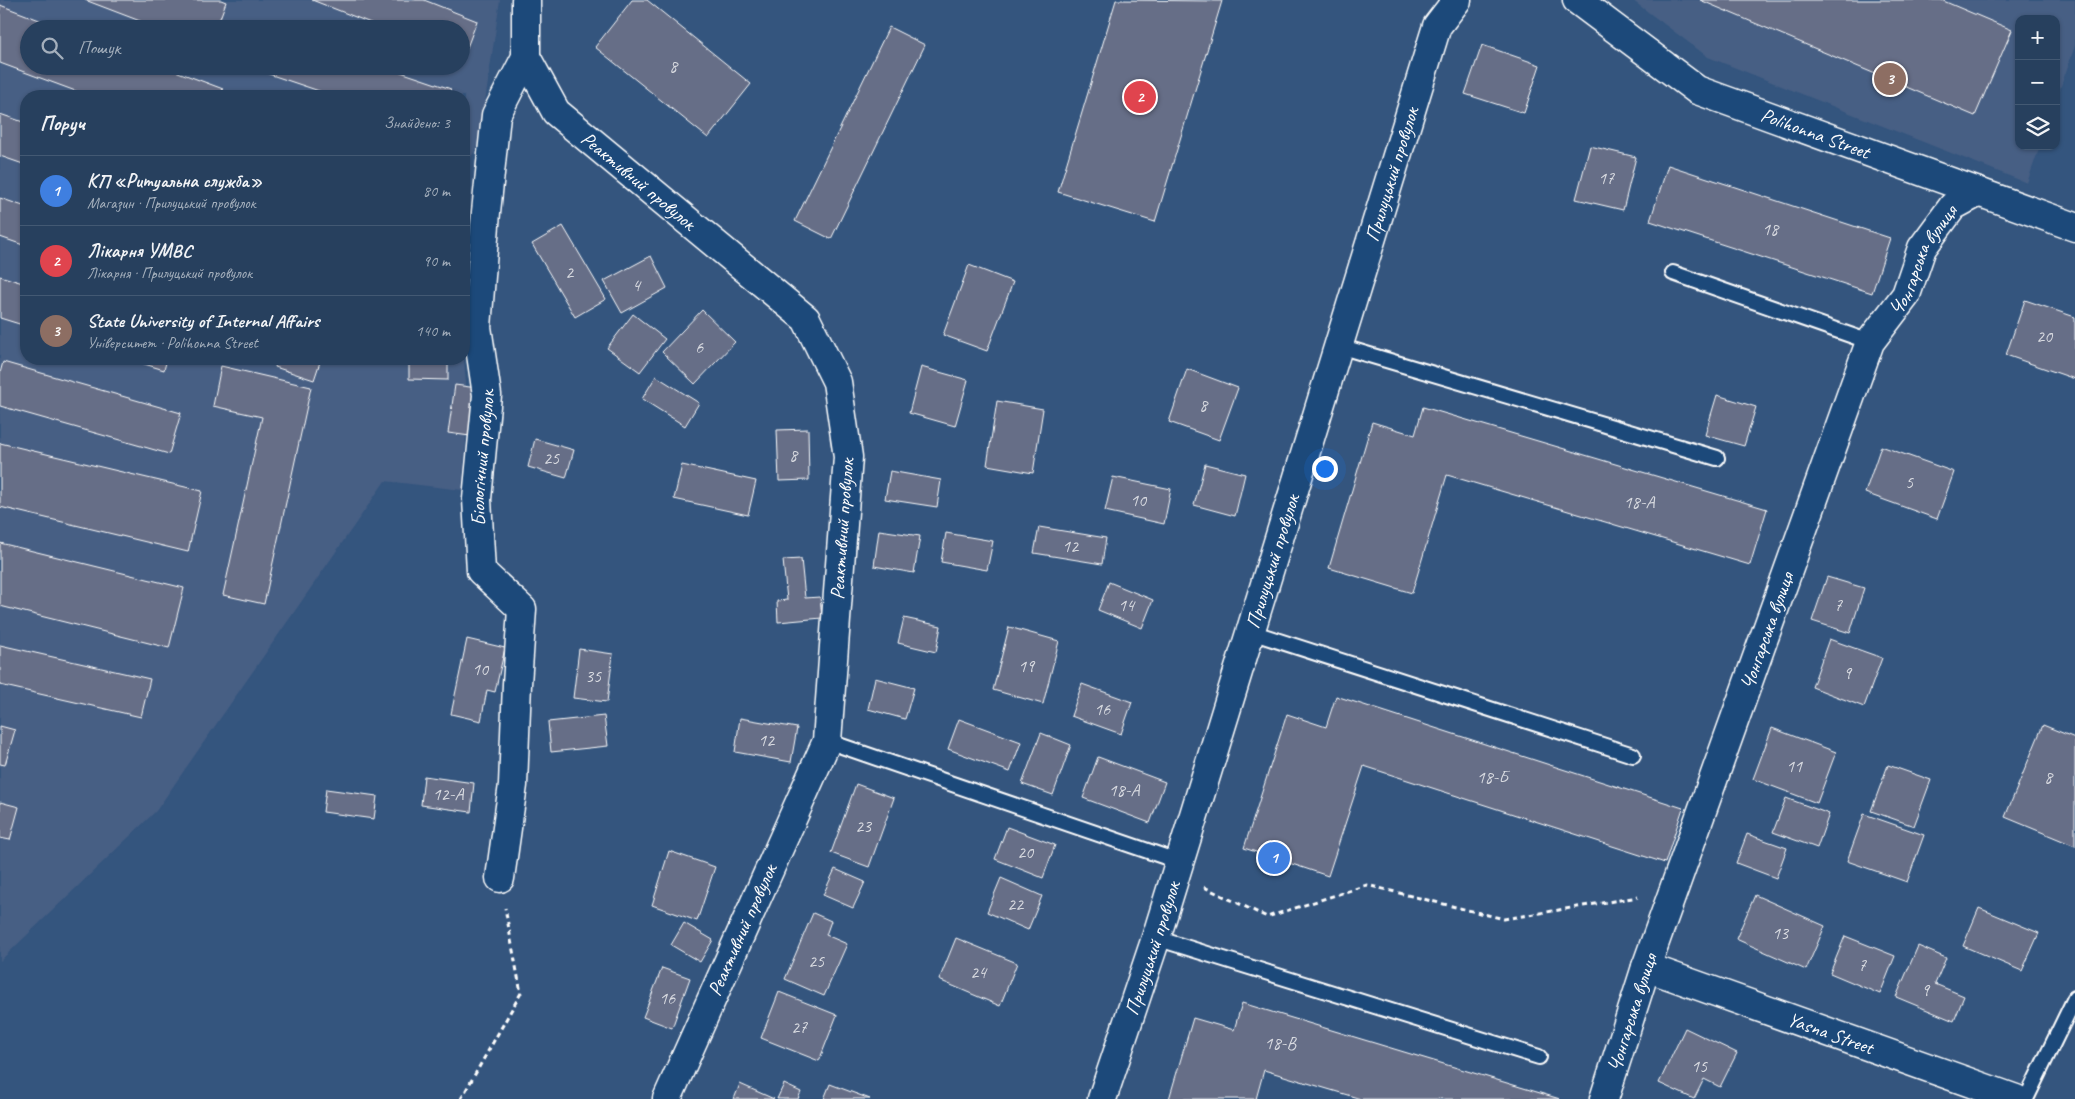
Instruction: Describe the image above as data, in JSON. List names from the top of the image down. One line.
{"streets":{"street":["Polihonna Street","Прилуцький провулок","Реактивний провулок","Чонгарська вулиця","Біологічний провулок","Yasna Street"]},"crossings":[["Polihonna Street","Чонгарська вулиця"],["Реактивний провулок","Біологічний провулок"],["Чонгарська вулиця","Yasna Street"]],"house_numbers":["8","17","18","2","4","20","6","8","8","25","5","10","18-А","12","14","7","19","10","9","35","16","12","11","18-Б","8","18-А","12-А","23","20","22","13","25","7","24","9","16","27","18-В","15"],"page":{"map_buttons":["+","−"],"search":"Пошук","pins":["3","2","1"],"heading":["Поруч","Знайдено: 3"],"list":[{"mark":"1","name":"КП «Ритуальна служба»","note":"Магазин · Прилуцький провулок","value":"80 m"},{"mark":"2","name":"Лікарня УМВС","note":"Лікарня · Прилуцький провулок","value":"90 m"},{"mark":"3","name":"State University of Internal Affairs","note":"Університет · Polihonna Street","value":"140 m"}]}}
